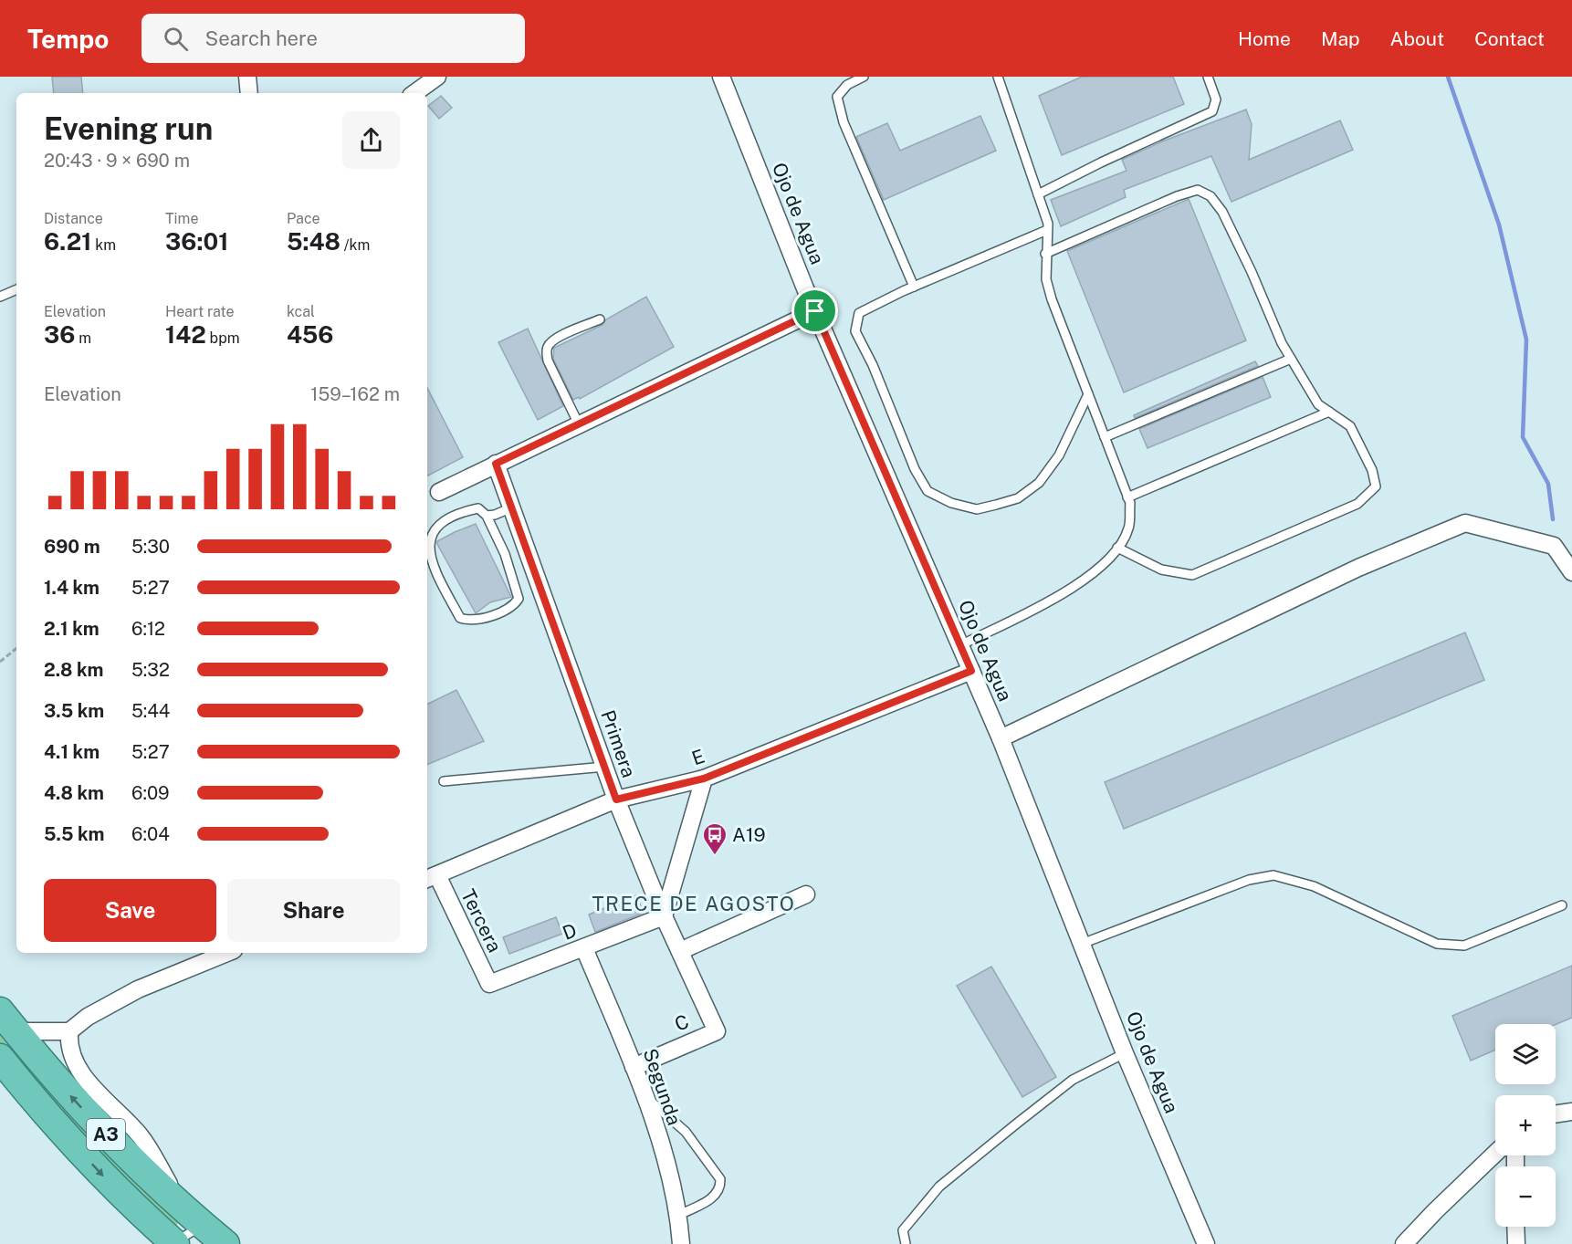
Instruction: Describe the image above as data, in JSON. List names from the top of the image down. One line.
{"streets":{"highway":["A3"],"street":["Ojo de Agua","Primera","E","Tercera","D","C","Segunda"]},"crossings":[["Ojo de Agua","E"],["Primera","E"],["Primera","D"],["Primera","C"],["E","Tercera"],["Tercera","D"],["D","Segunda"],["C","Segunda"]],"districts":["TRECE DE AGOSTO"],"places":{"bus stop":["A19"]},"page":{"header":"Tempo","search":"Search here","nav":["Home","Map","About","Contact"],"heading":["Evening run","20:43 · 9 × 690 m"],"stats":[["Distance","6.21 km"],["Time","36:01"],["Pace","5:48 /km"],["Elevation","36 m"],["Heart rate","142 bpm"],["kcal","456"]],"chart":["Elevation","159–162 m"],"list":[{"name":"690 m","note":"5:30"},{"name":"1.4 km","note":"5:27"},{"name":"2.1 km","note":"6:12"},{"name":"2.8 km","note":"5:32"},{"name":"3.5 km","note":"5:44"},{"name":"4.1 km","note":"5:27"},{"name":"4.8 km","note":"6:09"},{"name":"5.5 km","note":"6:04"}],"buttons":["Save","Share"],"map_buttons":["+","−"]}}
